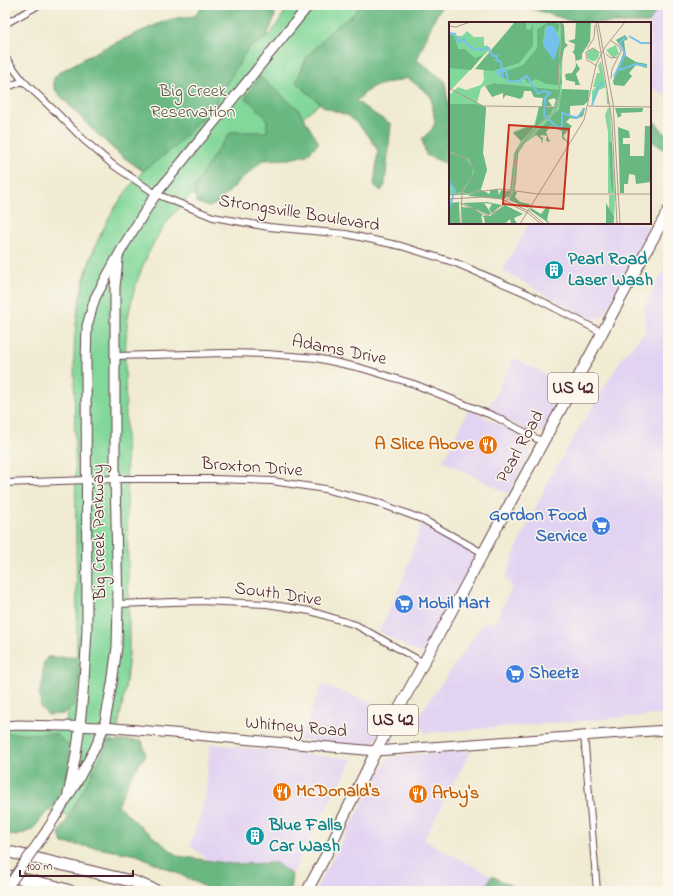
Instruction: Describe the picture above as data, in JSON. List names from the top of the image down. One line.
{"streets":{"main road":["US 42","Pearl Road"],"street":["Strongsville Boulevard","Adams Drive","Broxton Drive","Big Creek Parkway","South Drive","Whitney Road"]},"crossings":[["Strongsville Boulevard","Pearl Road"],["Strongsville Boulevard","Big Creek Parkway"],["Adams Drive","Pearl Road"],["Adams Drive","Big Creek Parkway"],["Pearl Road","Broxton Drive"],["Pearl Road","South Drive"],["Pearl Road","Whitney Road"],["Broxton Drive","Big Creek Parkway"],["Big Creek Parkway","South Drive"],["Big Creek Parkway","Whitney Road"]],"parks":["Big Creek Reservation"],"places":{"building":["Pearl Road Laser Wash","Blue Falls Car Wash"],"restaurant":["A Slice Above","McDonald's","Arby's"],"supermarket":["Gordon Food Service","Mobil Mart","Sheetz"]},"scale_bar":"100 m"}
